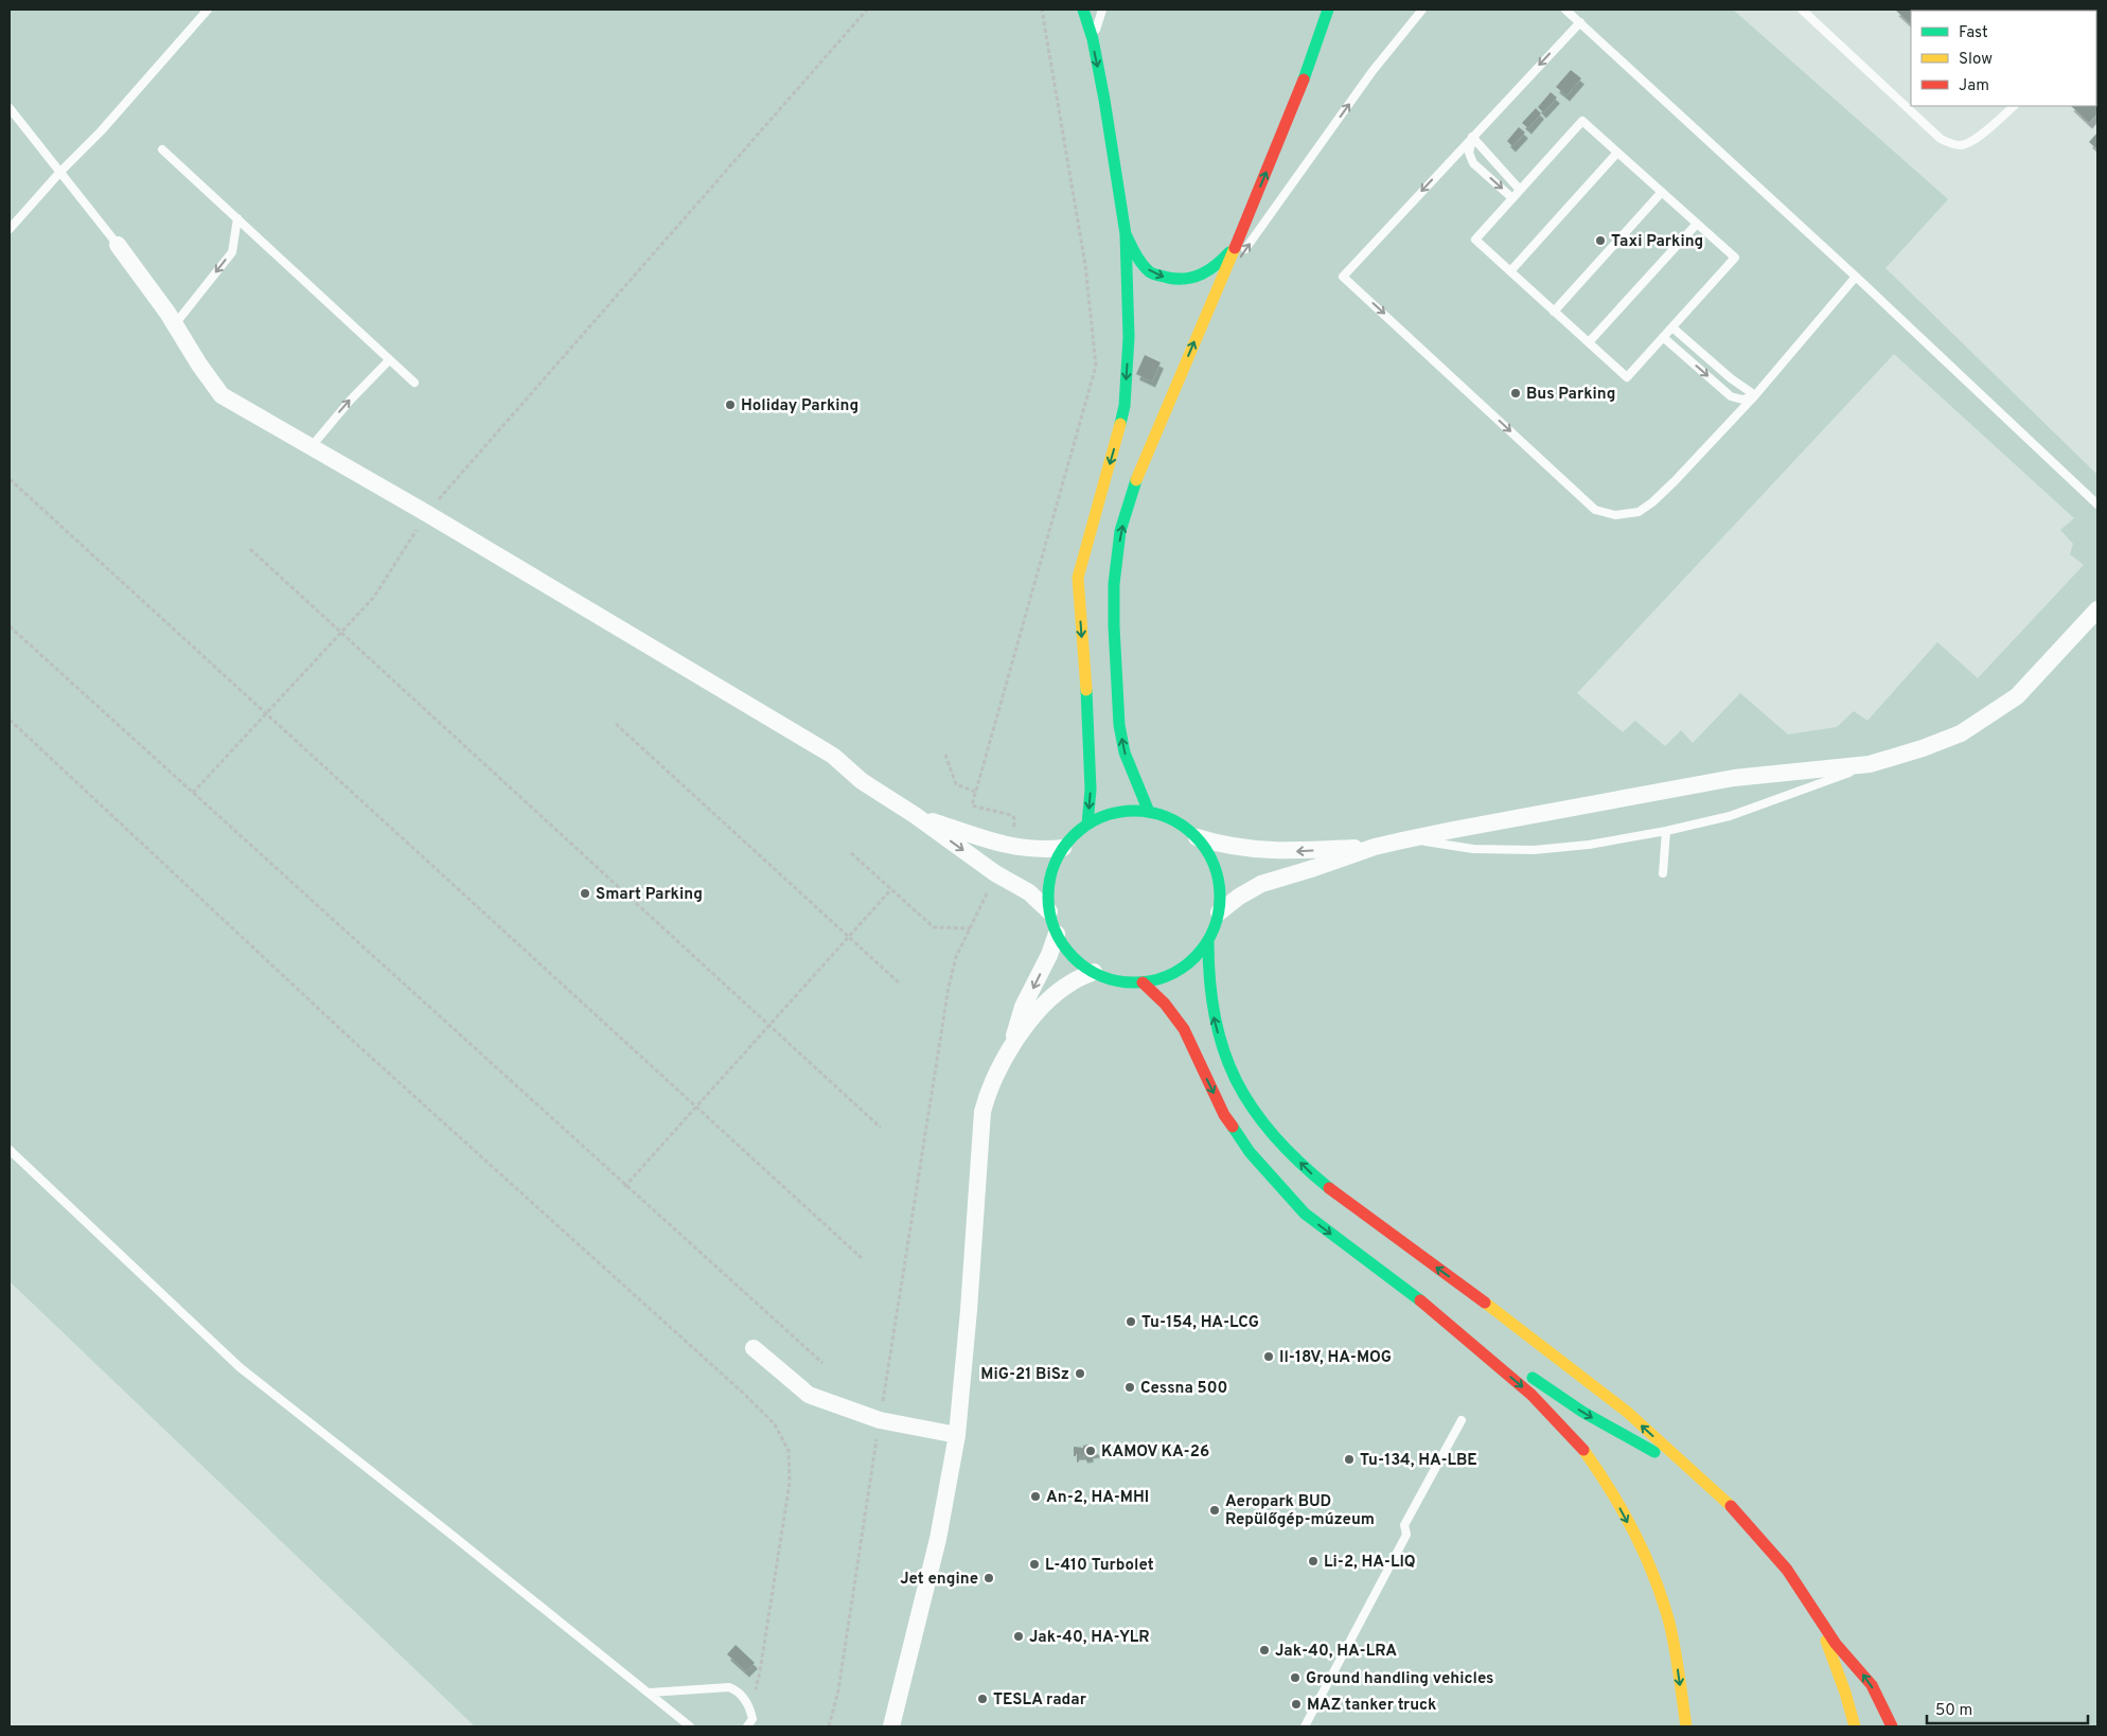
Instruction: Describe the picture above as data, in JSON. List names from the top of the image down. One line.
{"places":["Taxi Parking","Bus Parking","Holiday Parking","Smart Parking","Tu-154, HA-LCG","Il-18V, HA-MOG","MiG-21 BiSz","Cessna 500","KAMOV KA-26","Tu-134, HA-LBE","An-2, HA-MHI","Aeropark BUD Repülőgép-múzeum","Li-2, HA-LIQ","L-410 Turbolet","Jet engine","Jak-40, HA-YLR","Jak-40, HA-LRA","Ground handling vehicles","TESLA radar","MAZ tanker truck"],"legend":["Fast","Slow","Jam"],"scale_bar":"50 m"}
